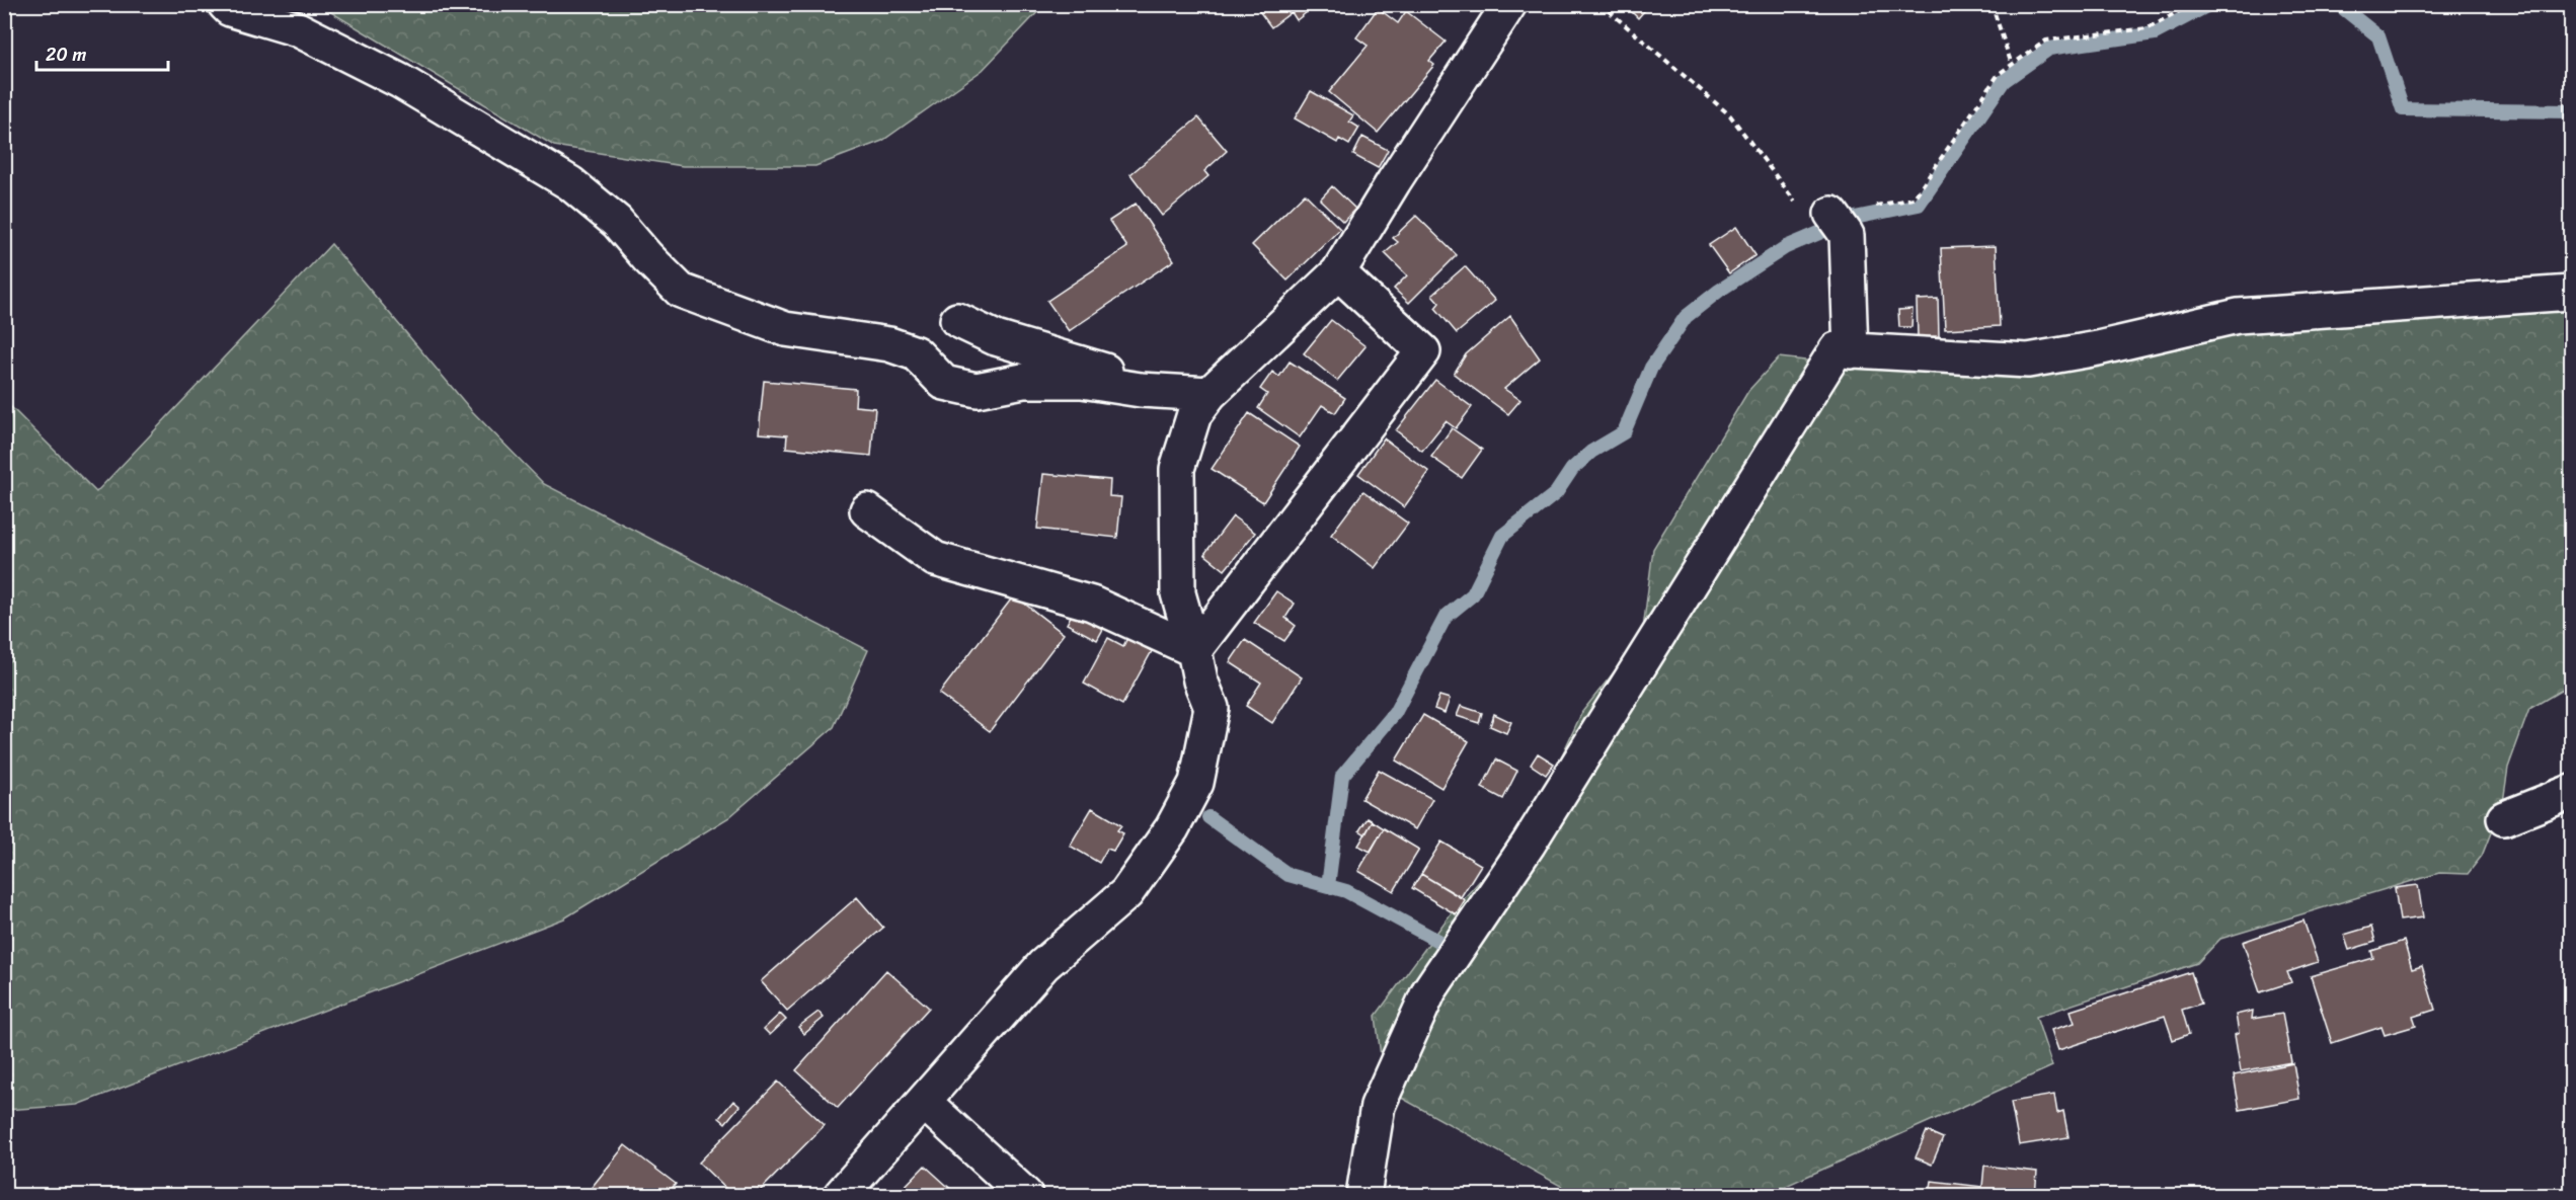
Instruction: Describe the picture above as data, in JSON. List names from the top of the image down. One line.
{"scale_bar":"20 m"}
